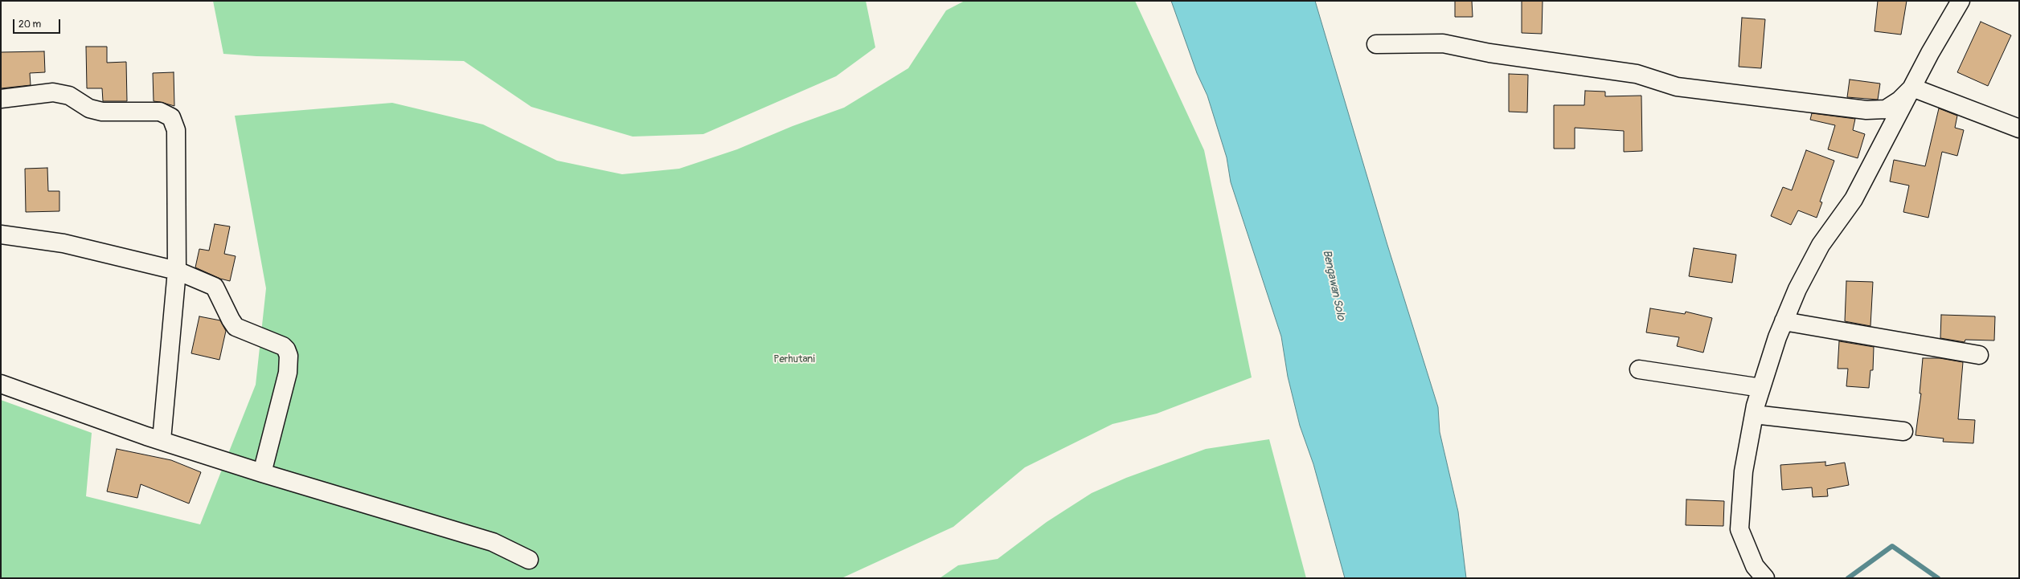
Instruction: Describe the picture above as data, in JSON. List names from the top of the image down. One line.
{"water":["Bengawan Solo"],"parks":["Perhutani"],"scale_bar":"20 m"}
